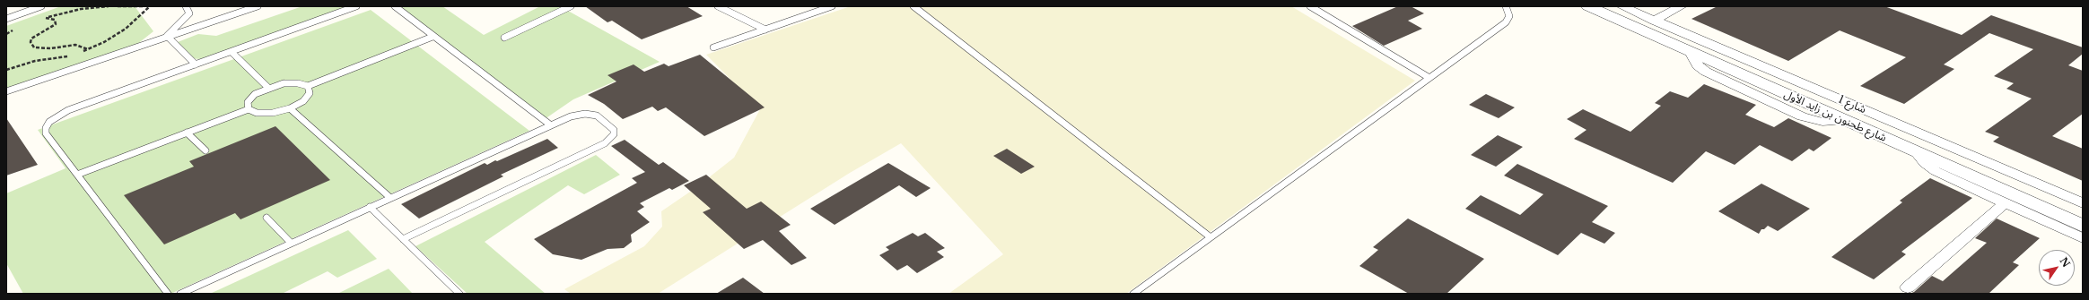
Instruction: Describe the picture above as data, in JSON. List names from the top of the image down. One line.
{"streets":{"street":["شارع 1","شارع طحنون بن زايد الأول"]},"north":"top right"}
